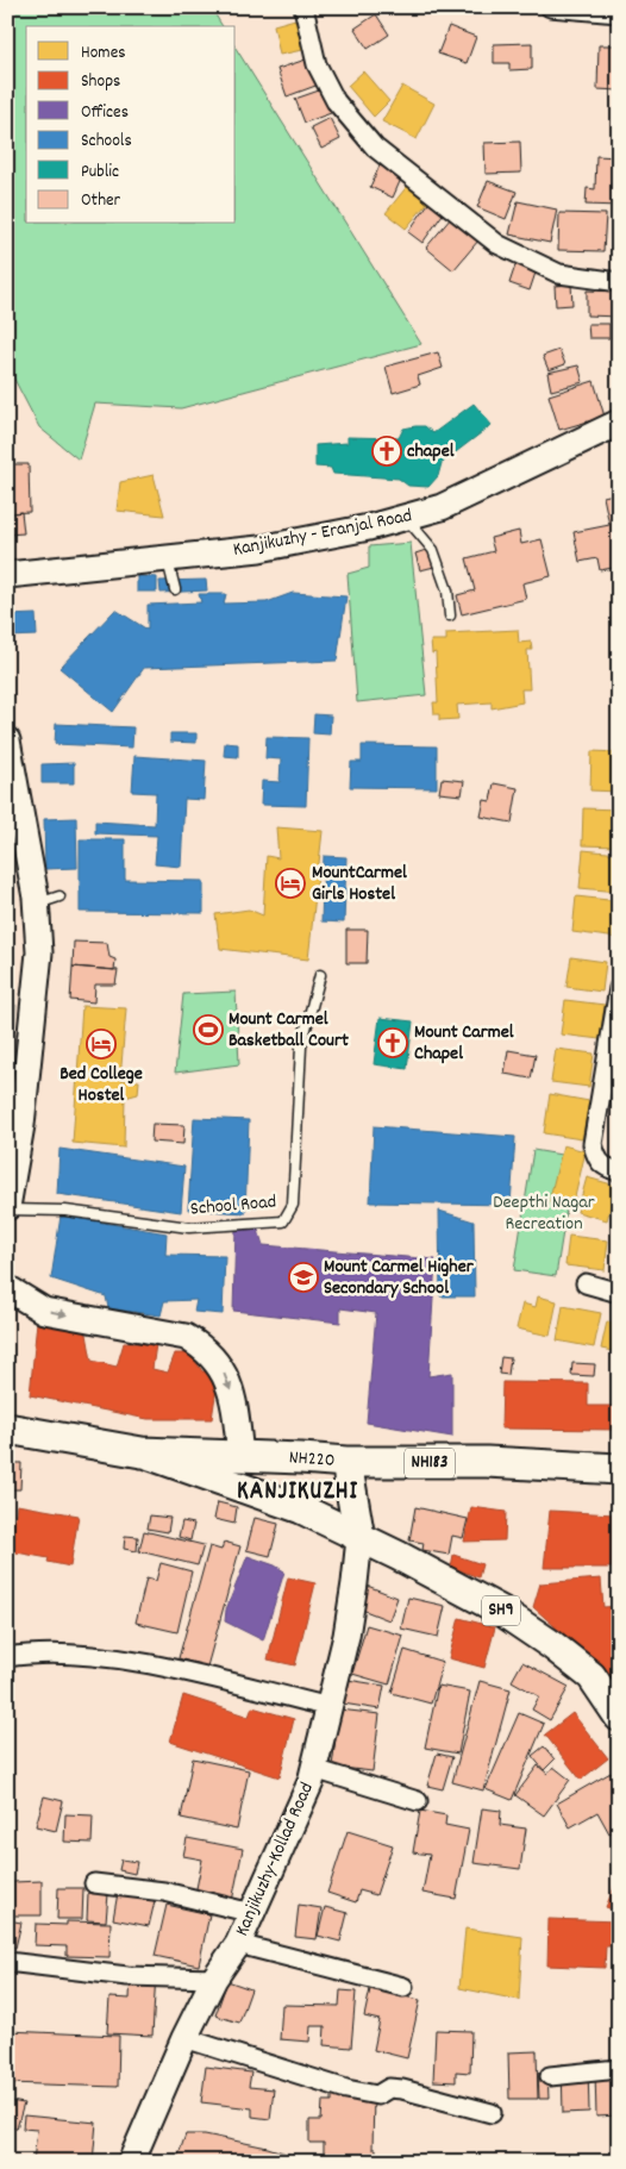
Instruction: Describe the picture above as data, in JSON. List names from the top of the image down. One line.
{"streets":{"highway":["NH220","NH183"],"main road":["Kanjikuzhy - Eranjal Road","SH9","Kanjikuzhy-Kollad Road"],"lane":["School Road"]},"crossings":[["SH9","Kanjikuzhy-Kollad Road"]],"districts":["KANJIKUZHI"],"parks":["Deepthi Nagar Recreation"],"places":{"church":["chapel","Mount Carmel Chapel"],"hotel":["MountCarmel Girls Hostel","Bed College Hostel"],"sports":["Mount Carmel Basketball Court"],"school or university":["Mount Carmel Higher Secondary School"]},"legend":["Homes","Shops","Offices","Schools","Public","Other"]}
